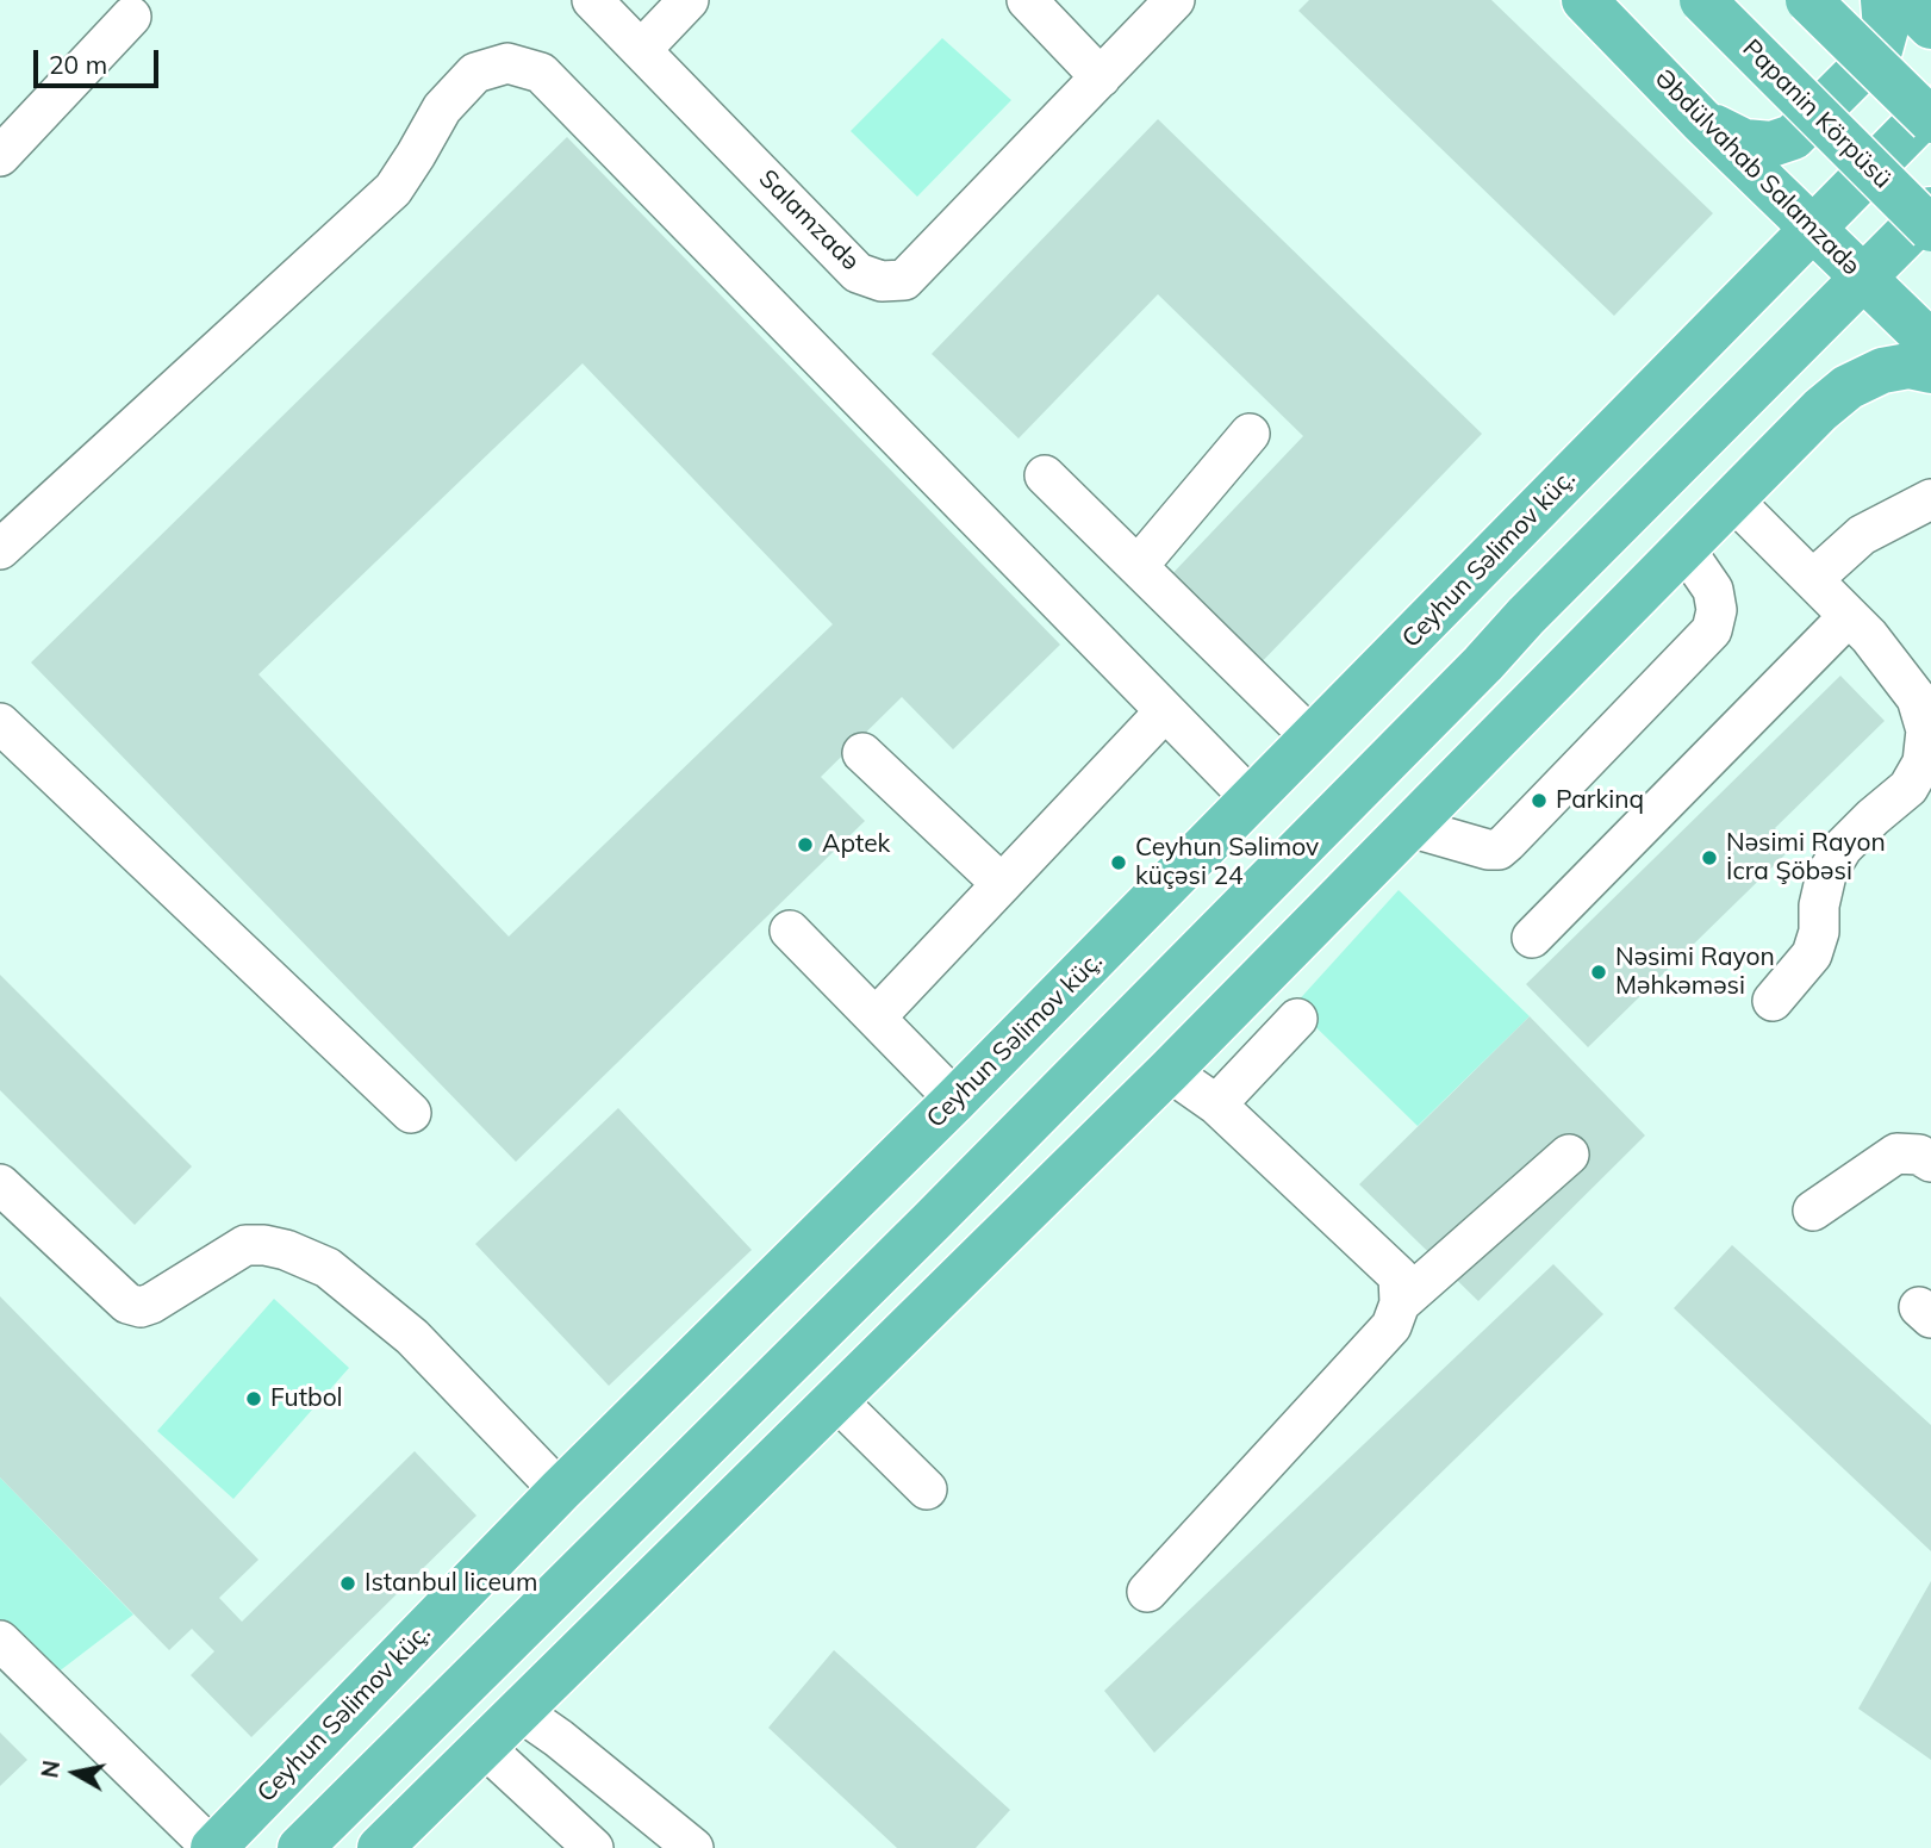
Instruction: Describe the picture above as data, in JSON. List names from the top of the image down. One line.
{"streets":{"main road":["Papanin Körpüsü","Əbdülvahab Salamzadə","Ceyhun Səlimov küç."],"lane":["Salamzadə"]},"crossings":[["Əbdülvahab Salamzadə","Ceyhun Səlimov küç."]],"places":["Parkinq","Aptek","Nəsimi Rayon İcra Şöbəsi","Ceyhun Səlimov küçəsi 24","Nəsimi Rayon Məhkəməsi","Futbol","Istanbul liceum"],"scale_bar":"20 m","north":"left"}
